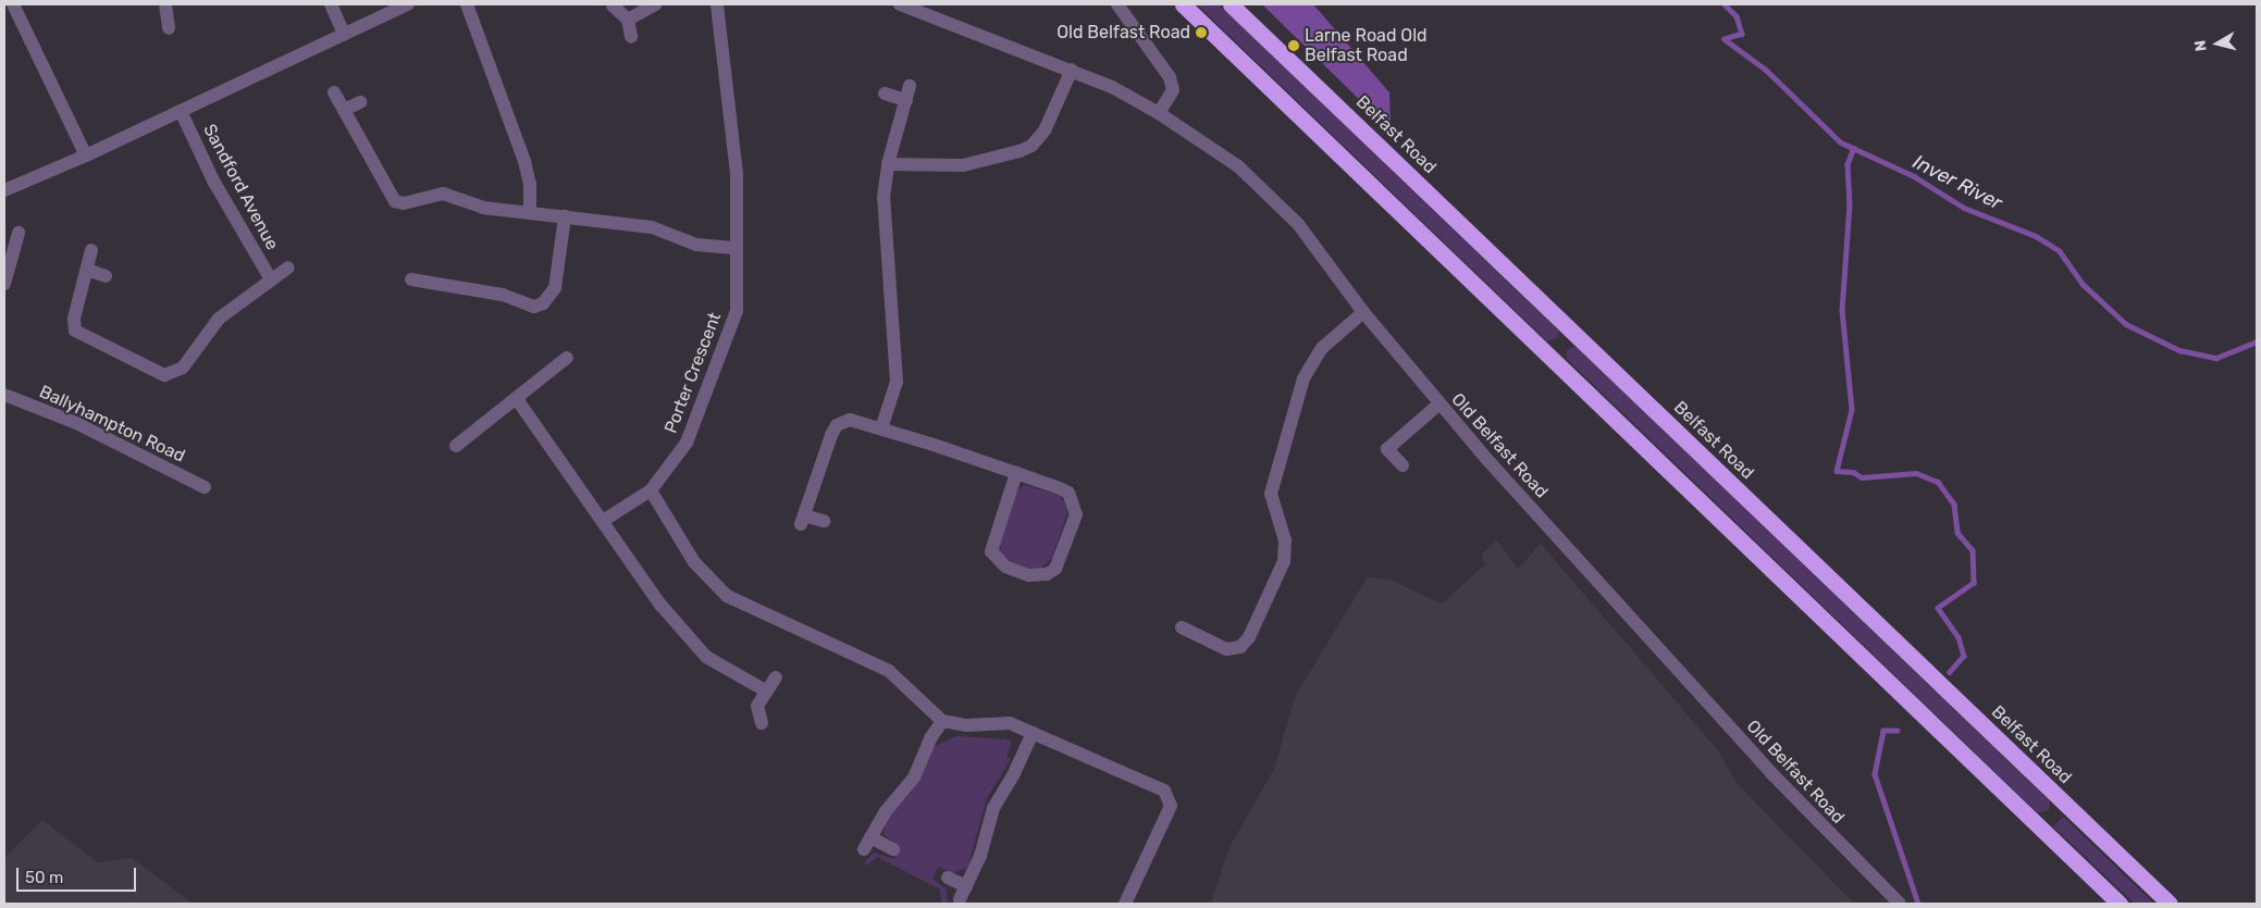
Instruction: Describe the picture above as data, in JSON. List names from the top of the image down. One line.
{"streets":{"highway":["Belfast Road"],"street":["Sandford Avenue","Porter Crescent","Ballyhampton Road","Old Belfast Road"]},"water":["Inver River"],"places":["Old Belfast Road","Larne Road Old Belfast Road"],"scale_bar":"50 m","north":"left"}
